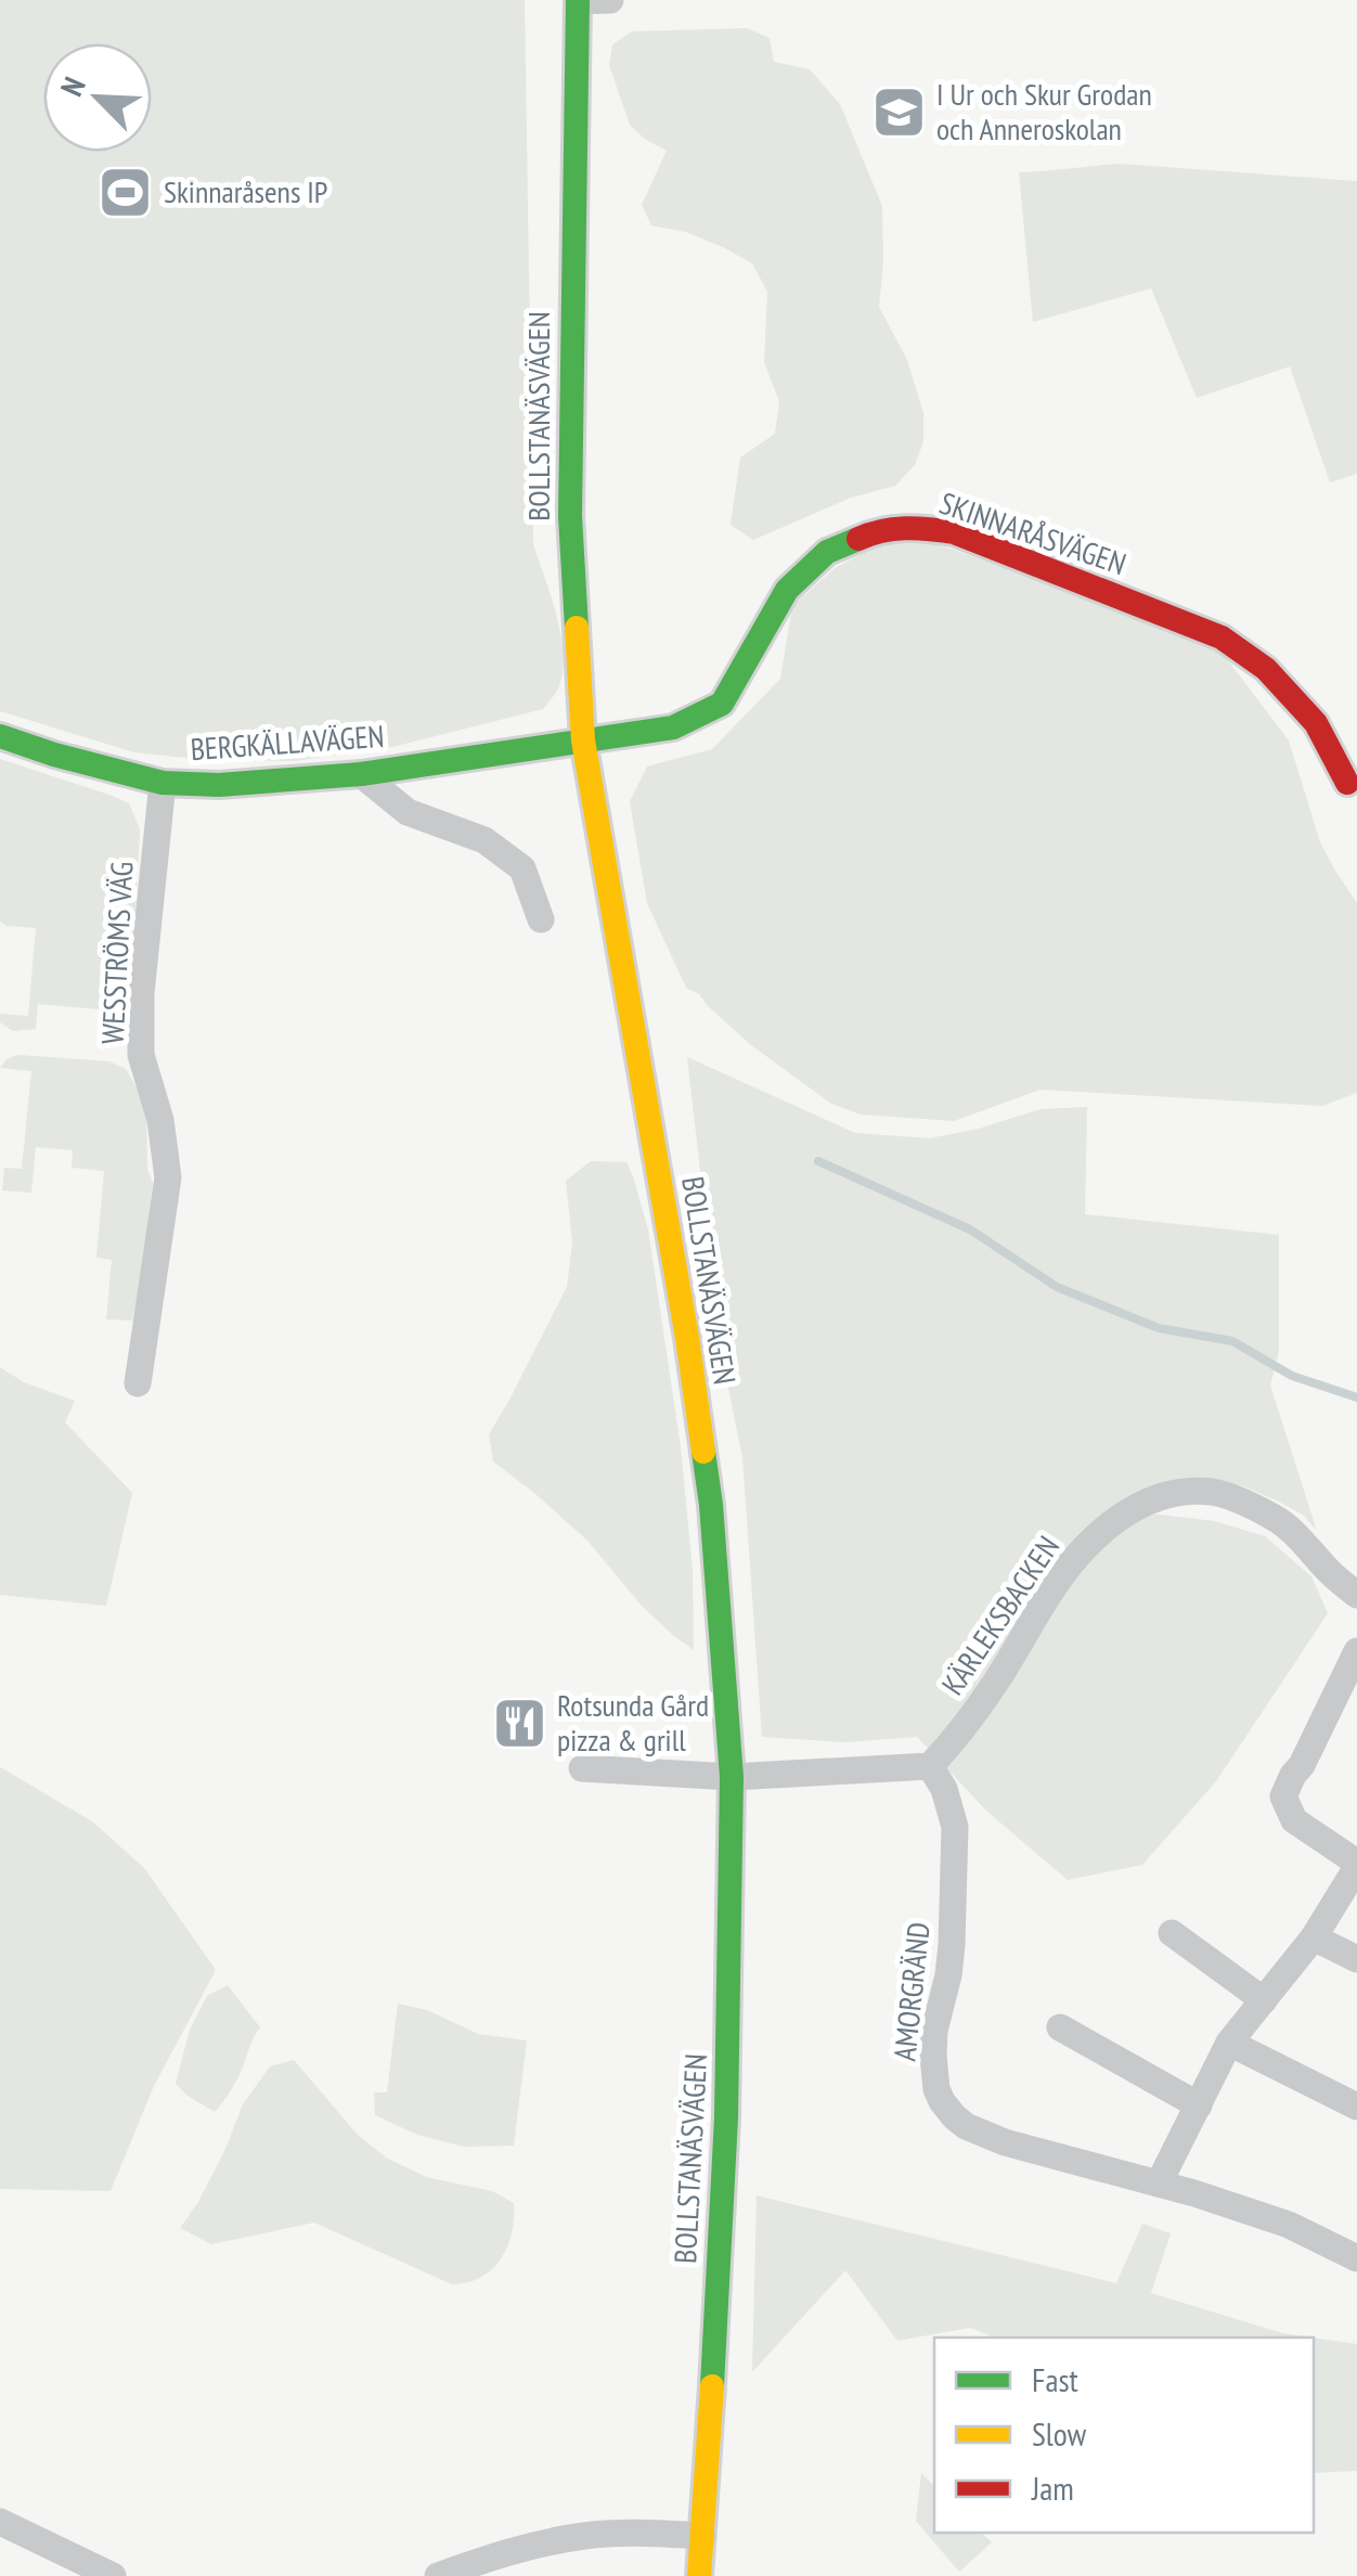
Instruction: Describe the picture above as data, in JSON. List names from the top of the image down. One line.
{"streets":{"street":["BOLLSTANÄSVÄGEN","SKINNARÅSVÄGEN","BERGKÄLLAVÄGEN","WESSTRÖMS VÄG","KÄRLEKSBACKEN","AMORGRÄND"]},"crossings":[["BOLLSTANÄSVÄGEN","SKINNARÅSVÄGEN"],["BOLLSTANÄSVÄGEN","BERGKÄLLAVÄGEN"],["SKINNARÅSVÄGEN","BERGKÄLLAVÄGEN"],["BERGKÄLLAVÄGEN","WESSTRÖMS VÄG"],["KÄRLEKSBACKEN","AMORGRÄND"]],"places":{"school or university":["I Ur och Skur Grodan och Anneroskolan"],"sports":["Skinnaråsens IP"],"restaurant":["Rotsunda Gård pizza & grill"]},"legend":["Fast","Slow","Jam"],"north":"top left"}
